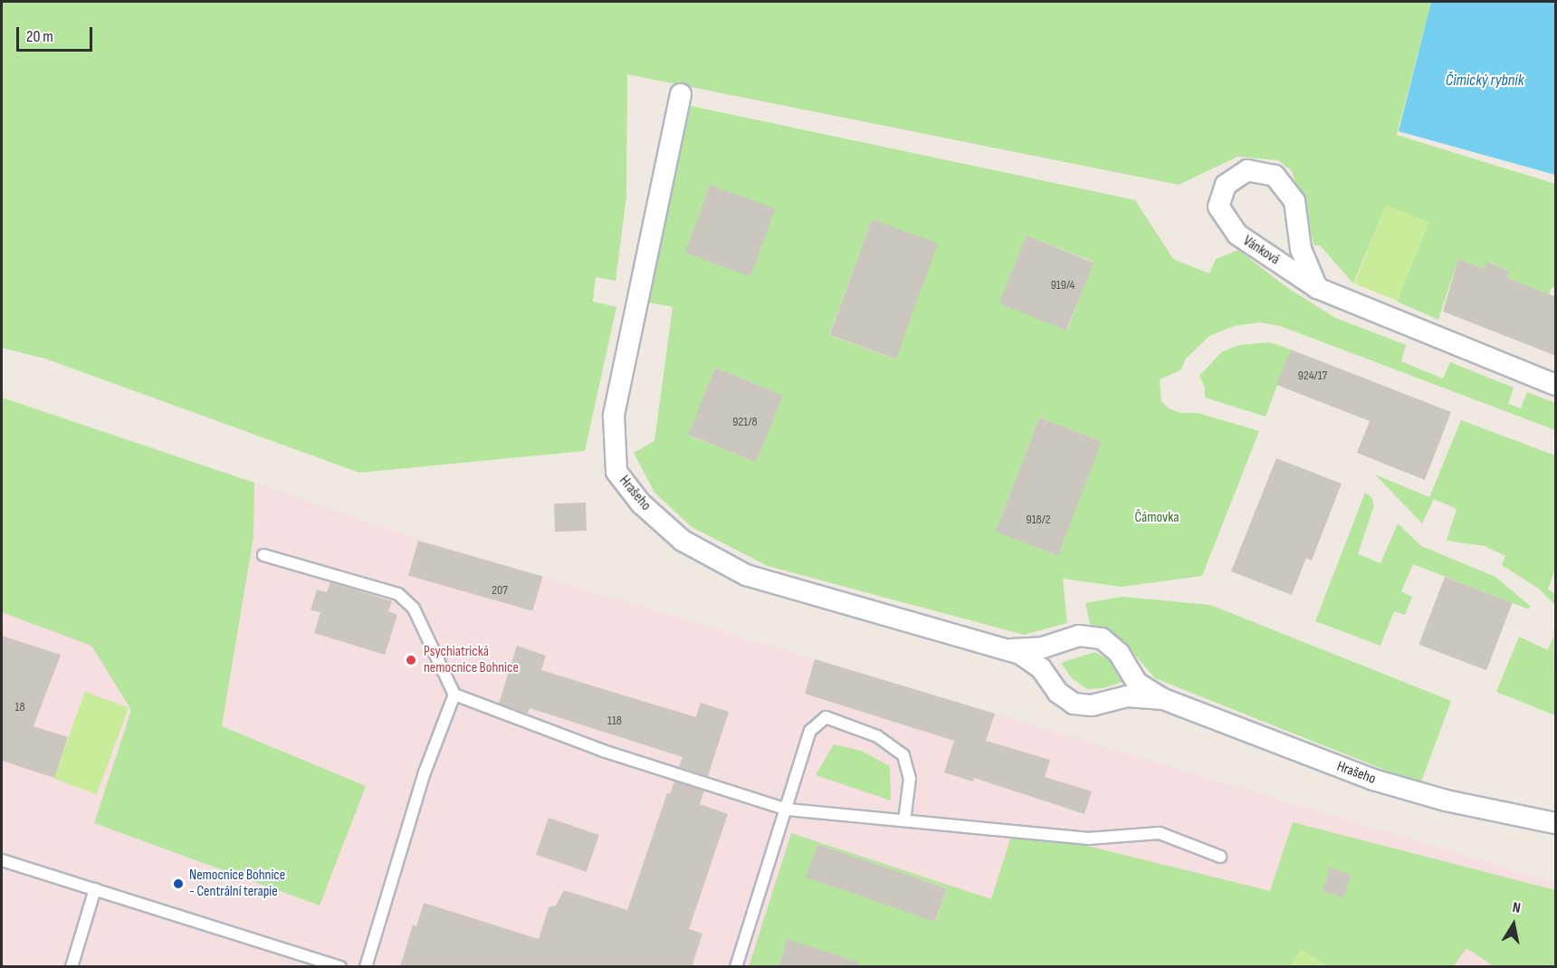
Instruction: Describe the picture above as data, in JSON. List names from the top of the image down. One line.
{"streets":{"street":["Vánková","Hrašeho"]},"water":["Čimický rybník"],"parks":["Čámovka"],"places":["Psychiatrická nemocnice Bohnice","Nemocnice Bohnice - Centrální terapie"],"house_numbers":["919/4","924/17","921/8","918/2","207","18","118"],"scale_bar":"20 m","north":"top"}
